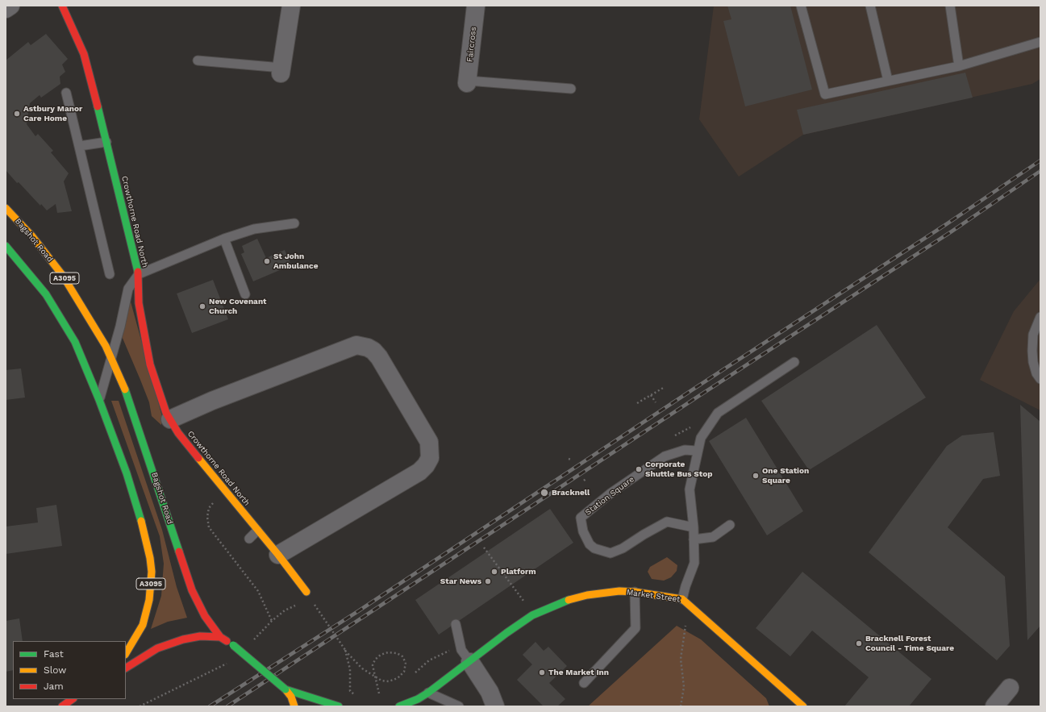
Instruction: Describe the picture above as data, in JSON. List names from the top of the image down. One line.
{"streets":{"street":["Faircross","Crowthorne Road North","Bagshot Road","A3095","Market Street"],"lane":["Station Square"]},"places":["Astbury Manor Care Home","St John Ambulance","New Covenant Church","Corporate Shuttle Bus Stop","One Station Square","Bracknell","Platform","Star News","Bracknell Forest Council - Time Square","The Market Inn"],"legend":["Fast","Slow","Jam"]}
